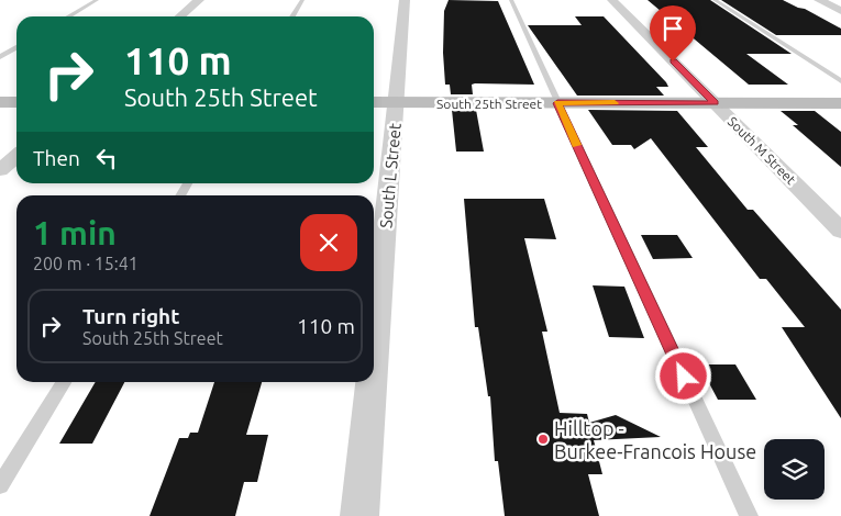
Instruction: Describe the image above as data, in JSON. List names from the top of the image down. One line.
{"streets":{"street":["South 25th Street","South M Street","South L Street"]},"crossings":[["South 25th Street","South M Street"],["South 25th Street","South L Street"]],"places":["Hilltop - Burkee-Francois House"],"page":{"turn":["110 m","South 25th Street"],"then":"Then","heading":["1 min","200 m · 15:41"],"list":[{"name":"Turn right","note":"South 25th Street","value":"110 m"}]}}
